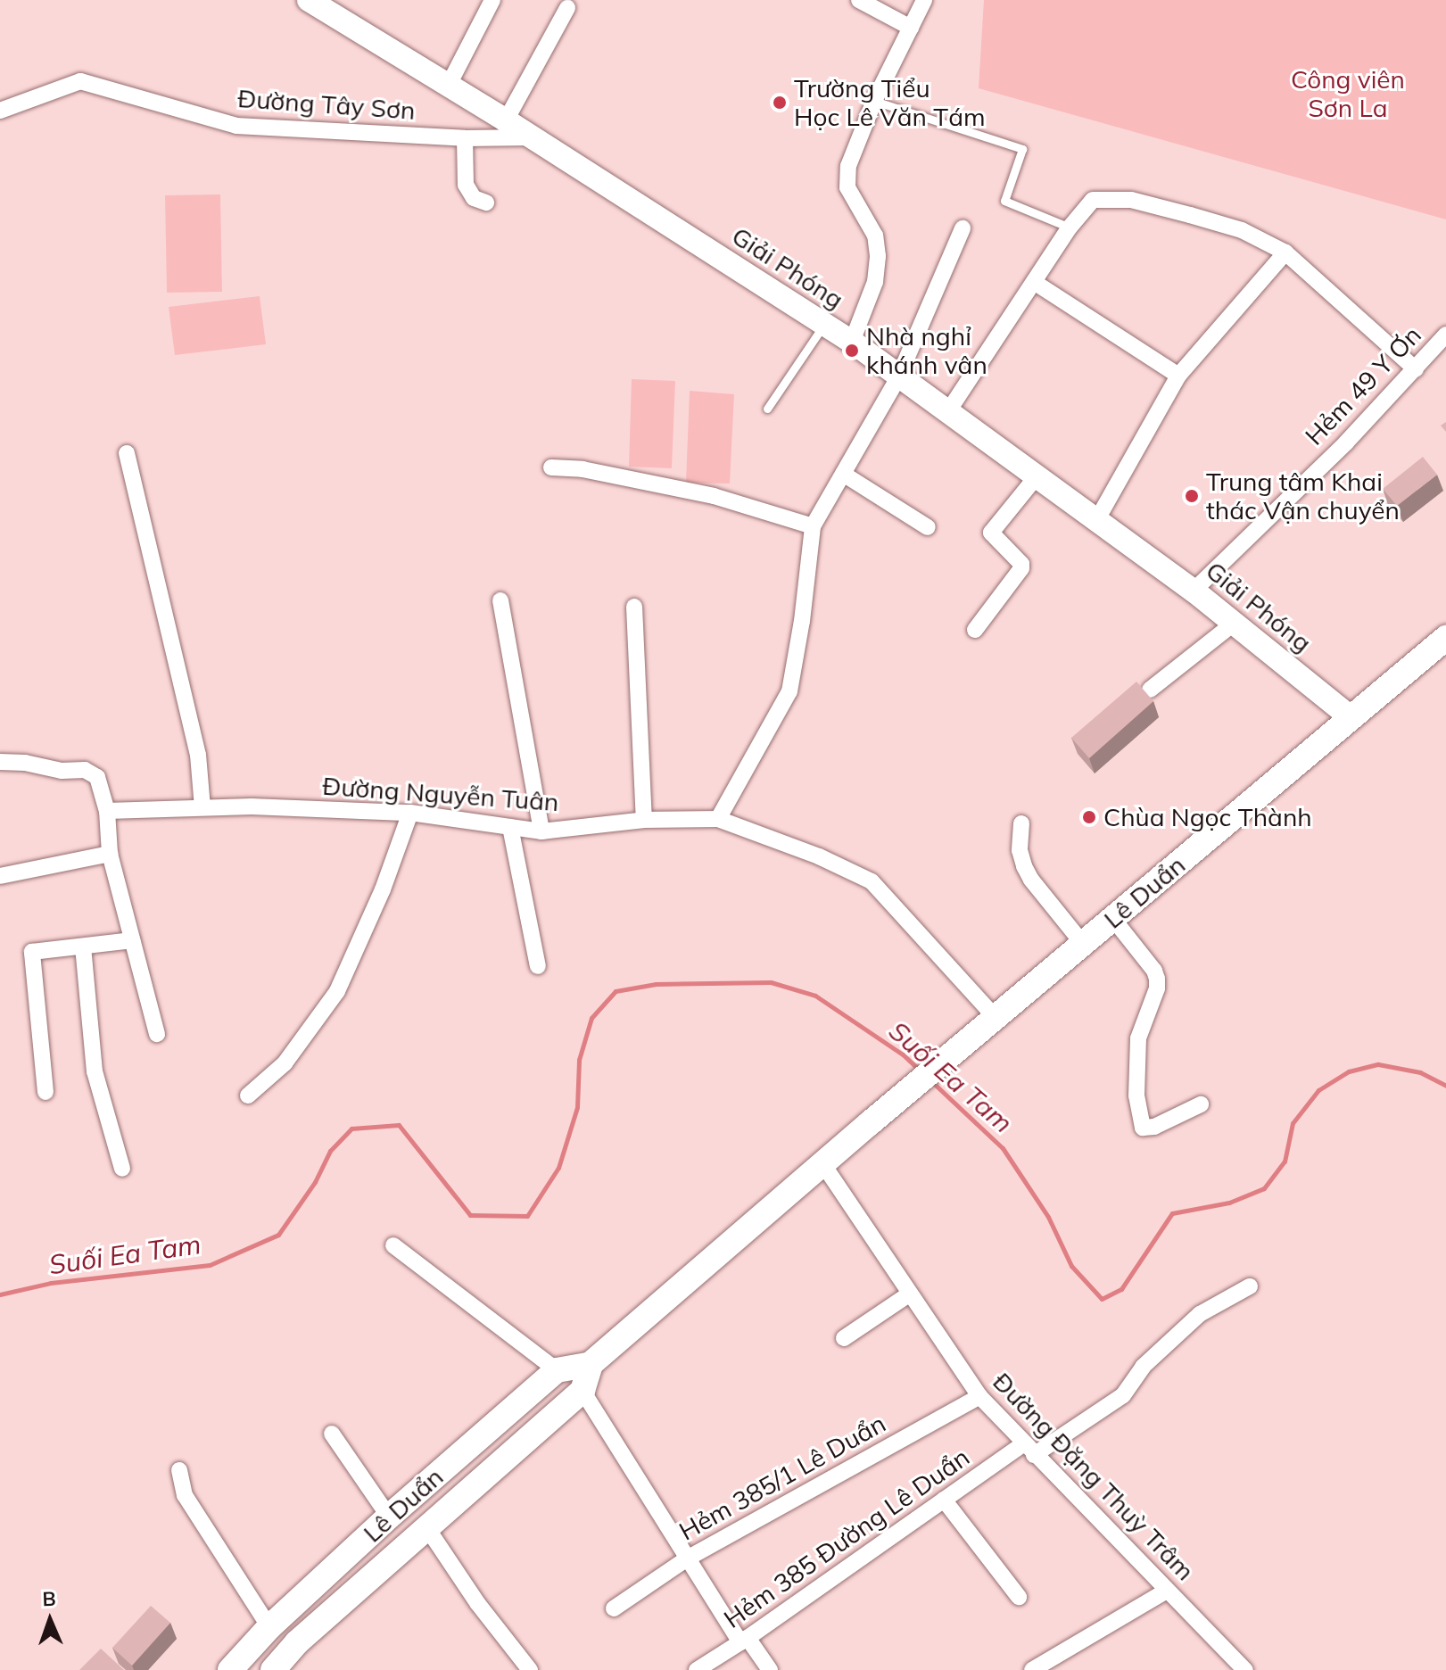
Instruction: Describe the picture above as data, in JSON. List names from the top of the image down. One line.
{"streets":{"main road":["Lê Duẩn"],"street":["Đường Tây Sơn","Giải Phóng","Hẻm 49 Y Ơn","Đường Nguyễn Tuân","Đường Đặng Thuỳ Trâm","Hẻm 385/1 Lê Duẩn","Hẻm 385 Đường Lê Duẩn"]},"crossings":[["Đường Tây Sơn","Giải Phóng"],["Giải Phóng","Hẻm 49 Y Ơn"],["Giải Phóng","Lê Duẩn"],["Đường Nguyễn Tuân","Lê Duẩn"],["Lê Duẩn","Đường Đặng Thuỳ Trâm"],["Đường Đặng Thuỳ Trâm","Hẻm 385/1 Lê Duẩn"],["Đường Đặng Thuỳ Trâm","Hẻm 385 Đường Lê Duẩn"]],"water":["Suối Ea Tam"],"parks":["Công viên Sơn La"],"places":["Trường Tiểu Học Lê Văn Tám","Nhà nghỉ khánh vân","Trung tâm Khai thác Vận chuyển","Chùa Ngọc Thành"],"north":"top"}
